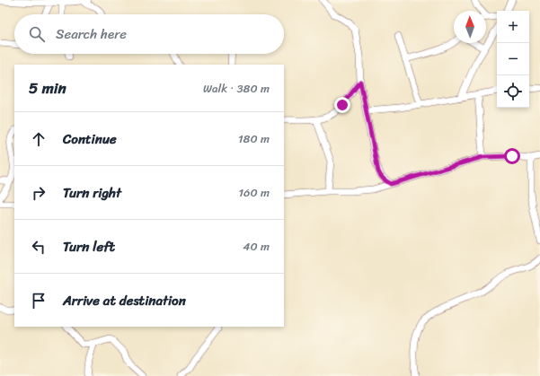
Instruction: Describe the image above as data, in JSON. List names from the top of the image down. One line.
{"north":"top","page":{"map_buttons":["+","−"],"search":"Search here","heading":["5 min","Walk · 380 m"],"list":[["Continue","180 m"],["Turn right","160 m"],["Turn left","40 m"],"Arrive at destination"]}}
